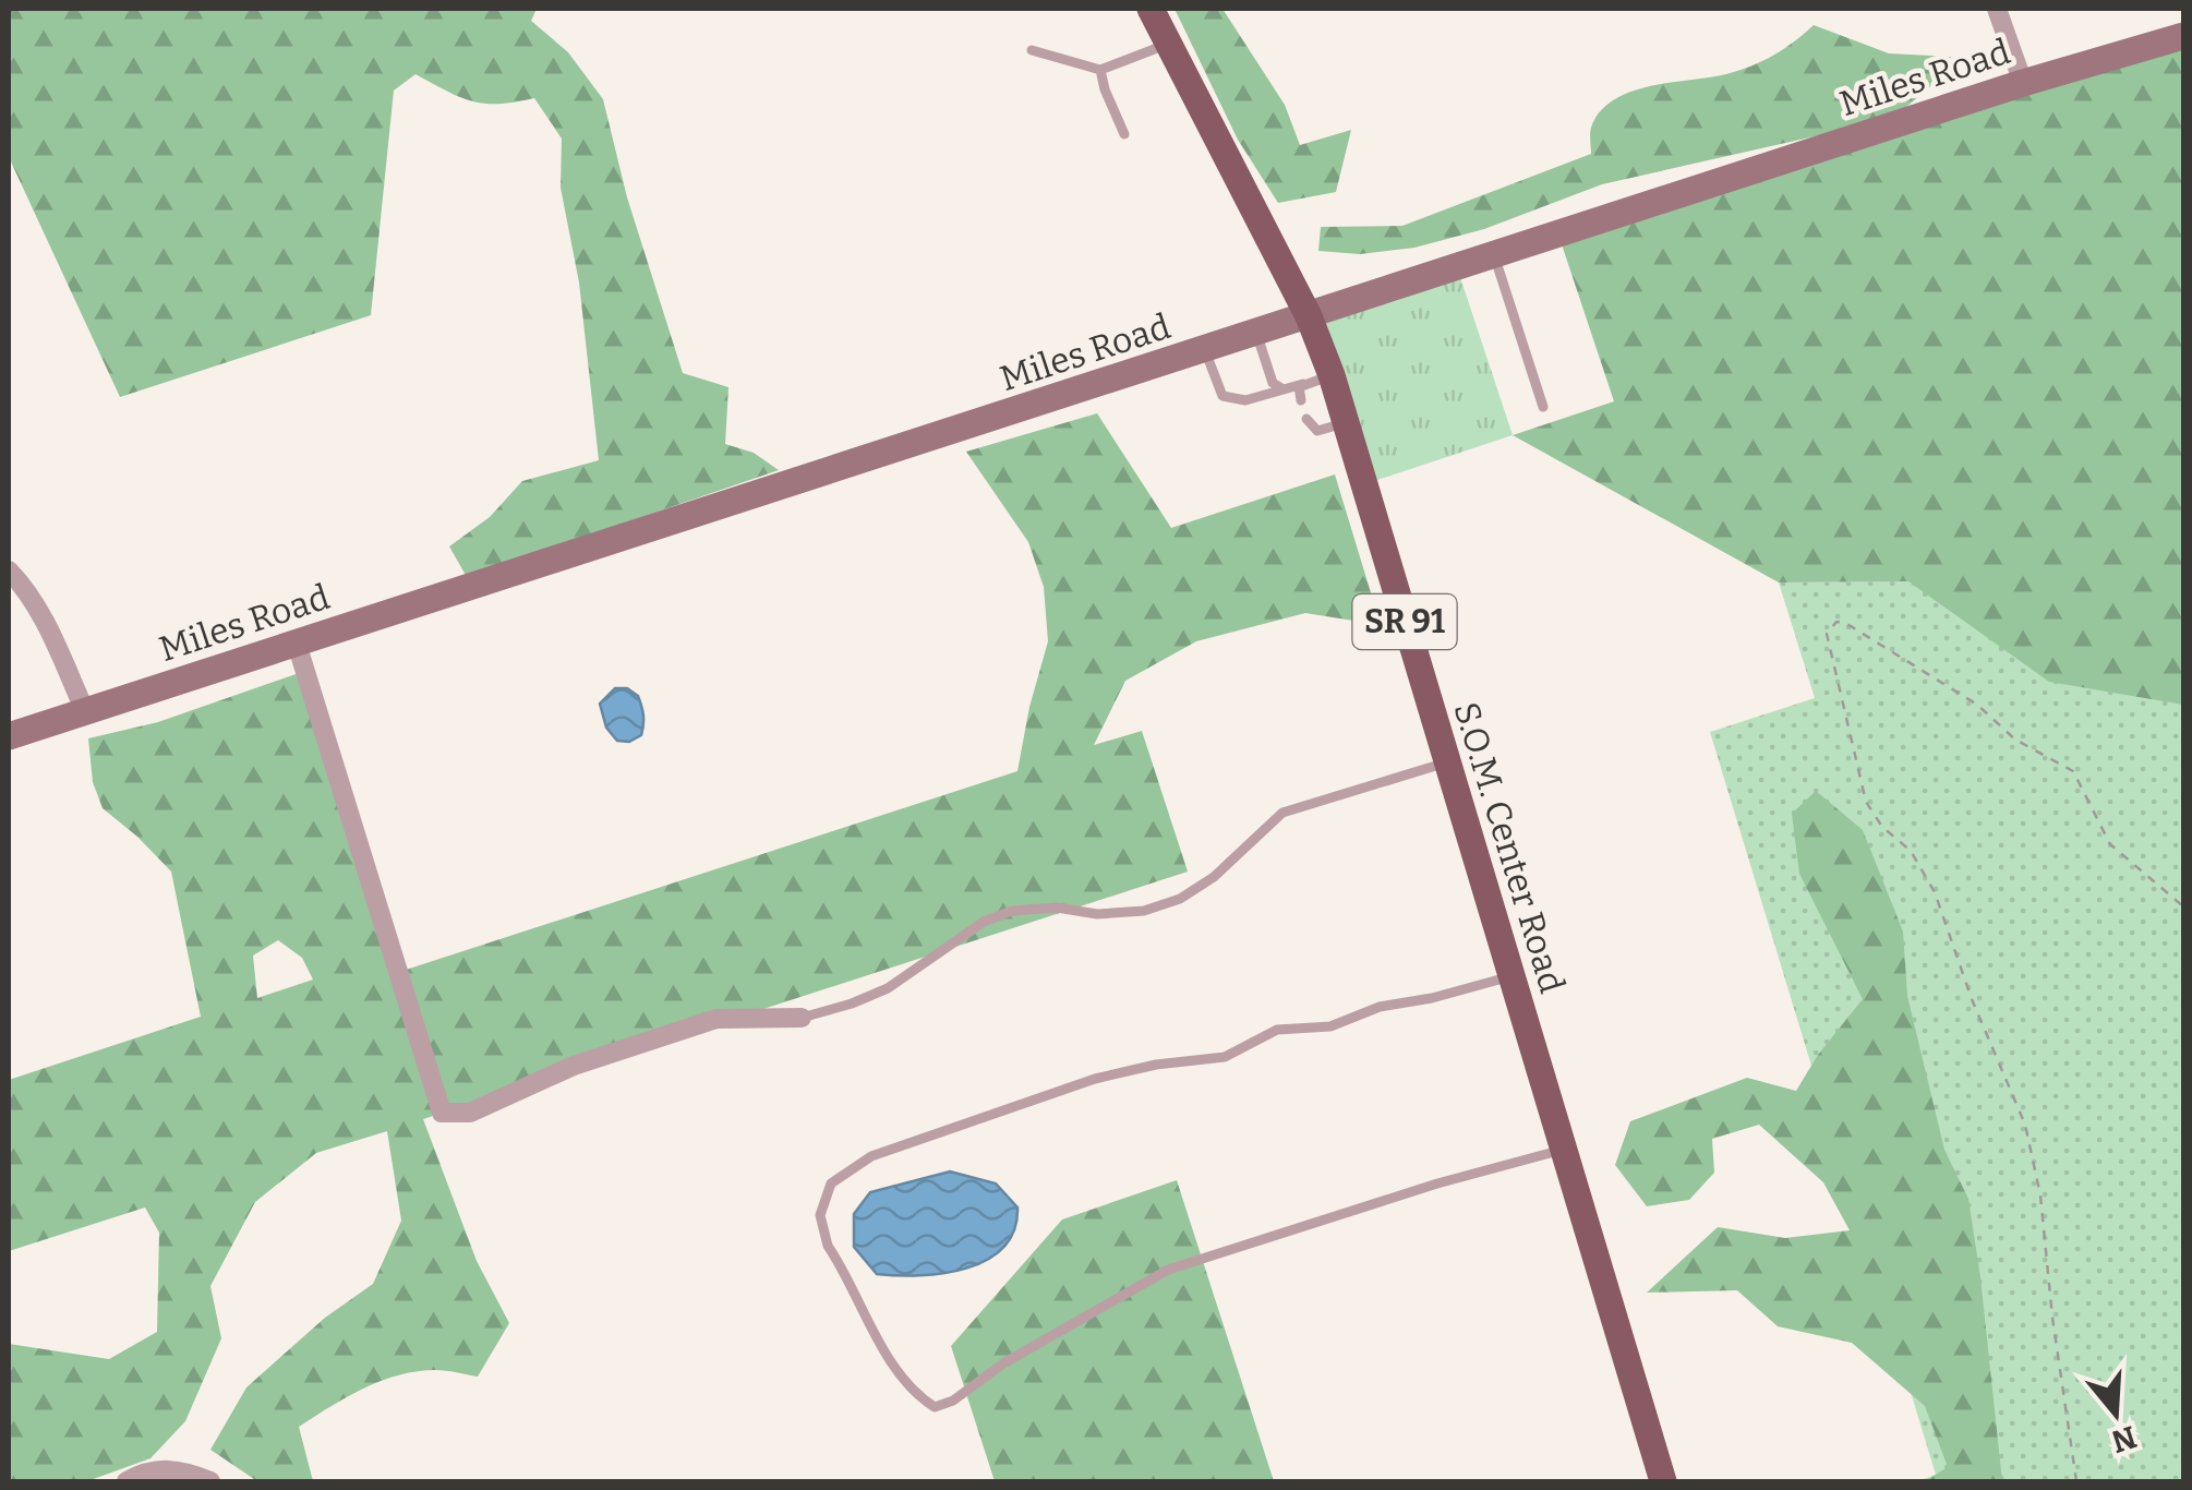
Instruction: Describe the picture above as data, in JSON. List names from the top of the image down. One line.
{"streets":{"main road":["Miles Road","SR 91","S.O.M. Center Road"]},"crossings":[["Miles Road","S.O.M. Center Road"]],"north":"bottom"}
